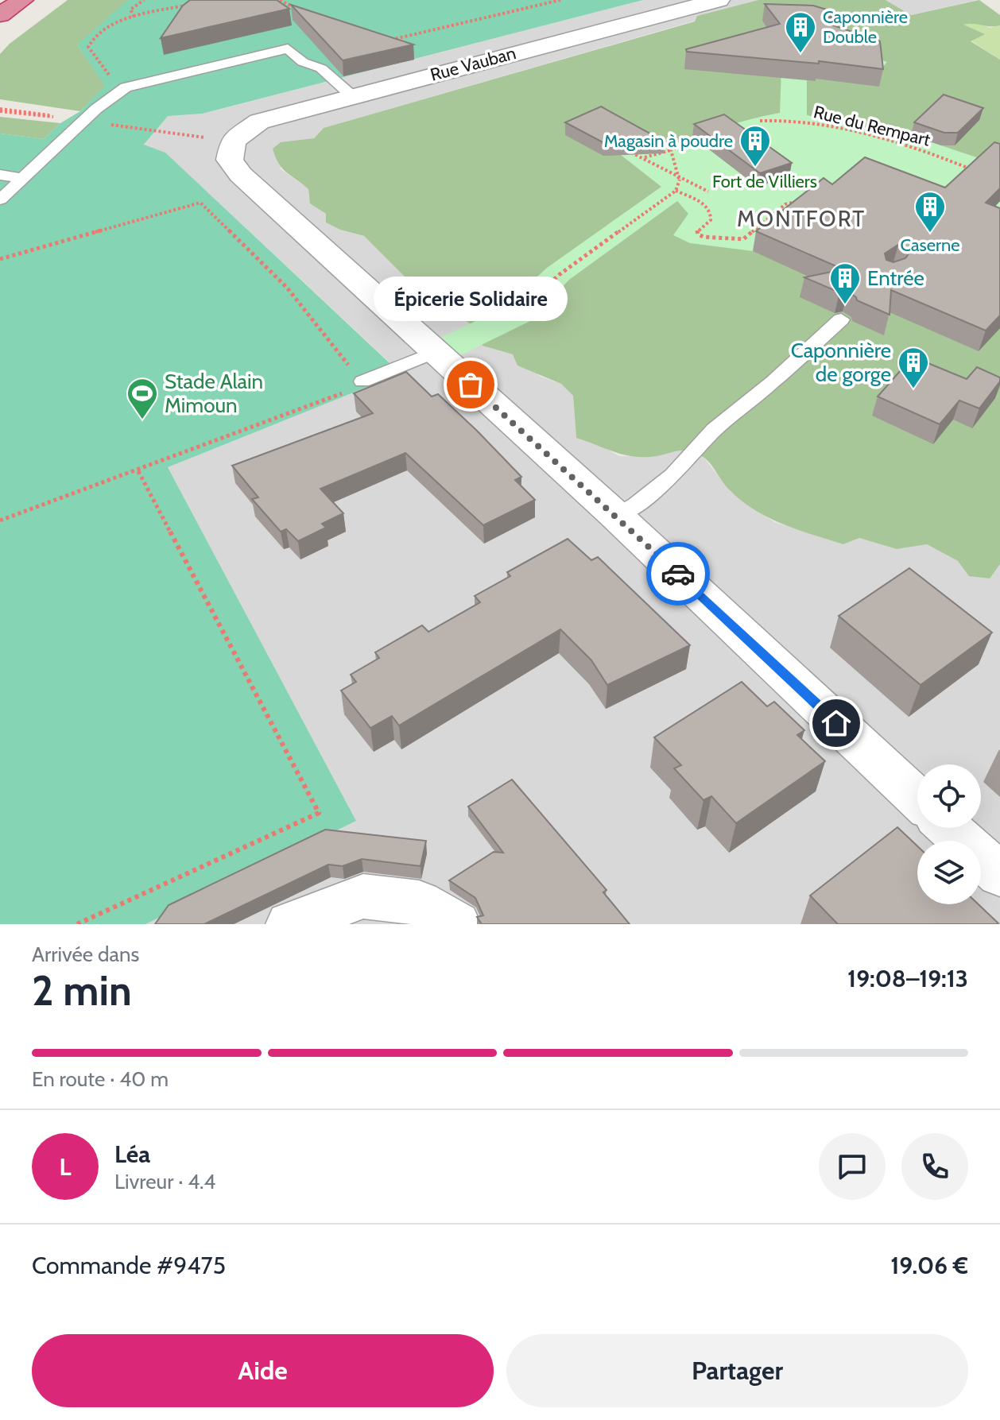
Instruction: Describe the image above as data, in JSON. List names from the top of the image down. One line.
{"streets":{"street":["Rue Vauban"],"path":["Rue du Rempart"]},"districts":["MONTFORT"],"parks":["Fort de Villiers"],"places":{"building":["Caponnière Double","Magasin à poudre","Caserne","Entrée","Caponnière de gorge"],"other":["Épicerie Solidaire"],"sports":["Stade Alain Mimoun"]},"page":{"bubble":"Épicerie Solidaire","heading":["2 min","Arrivée dans","19:08–19:13"],"panel":["Léa","Livreur · 4.4","Commande #9475","19.06 €"],"bar":"En route · 40 m","round":"L","buttons":["Aide","Partager"]}}
